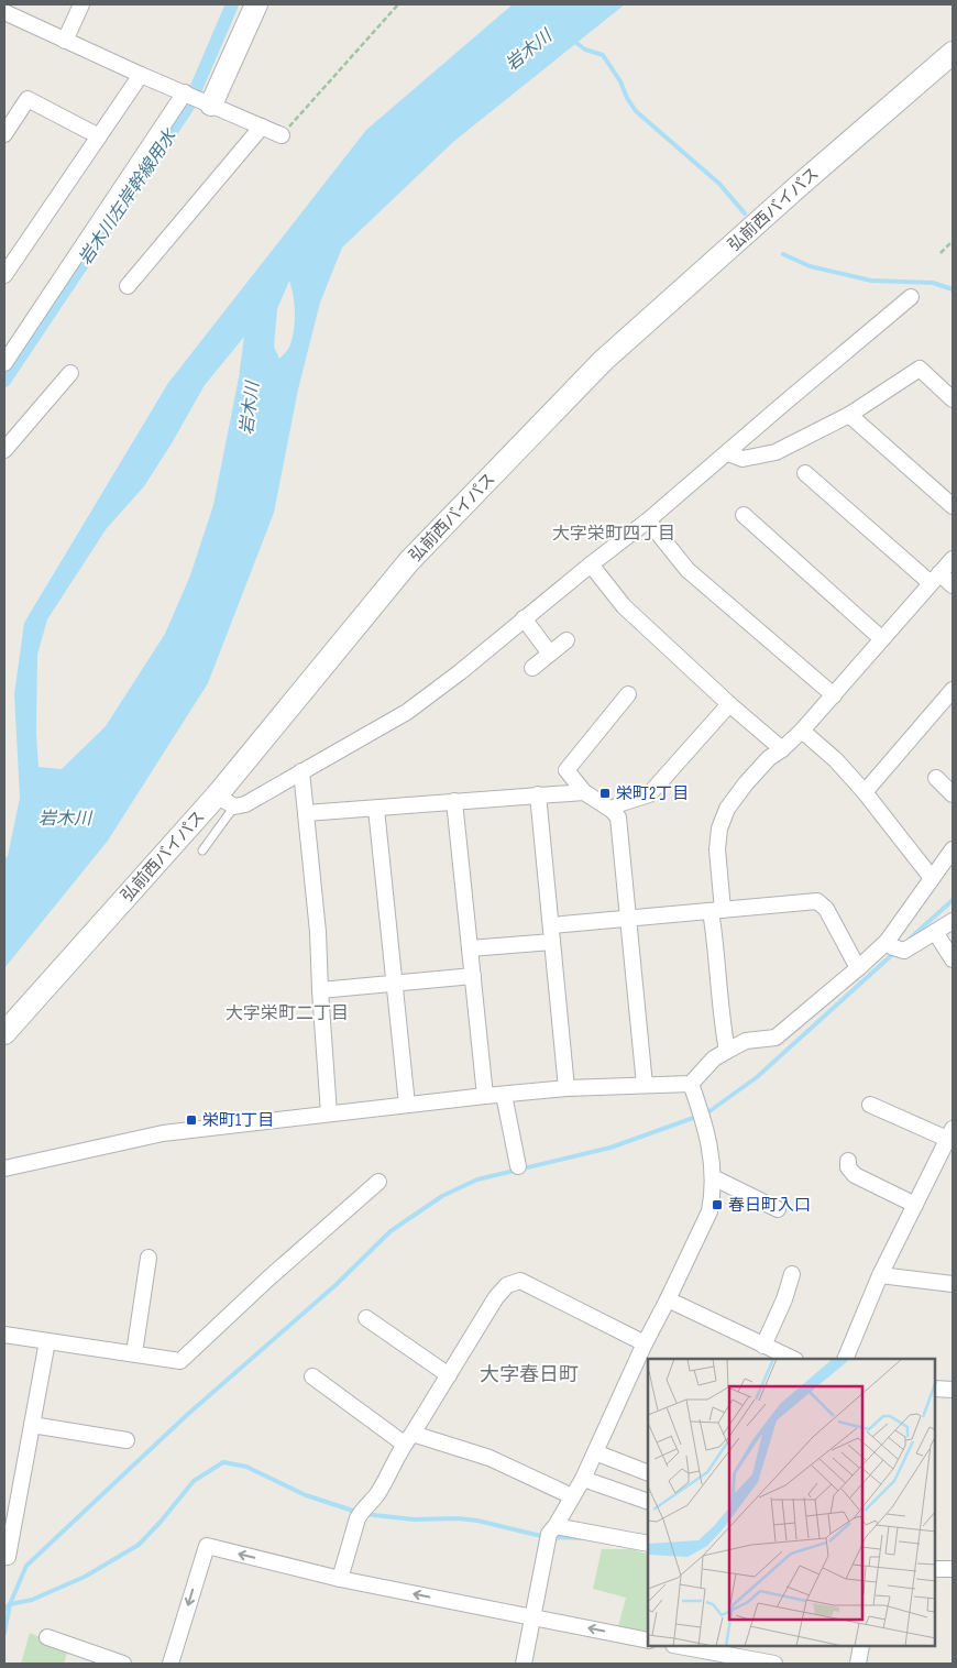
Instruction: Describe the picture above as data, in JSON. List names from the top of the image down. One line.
{"streets":{"street":["弘前西バイパス"]},"districts":["大字栄町四丁目","大字栄町二丁目","大字春日町"],"water":["岩木川","岩木川左岸幹線用水"],"places":{"transit":["栄町2丁目","栄町1丁目","春日町入口"]}}
